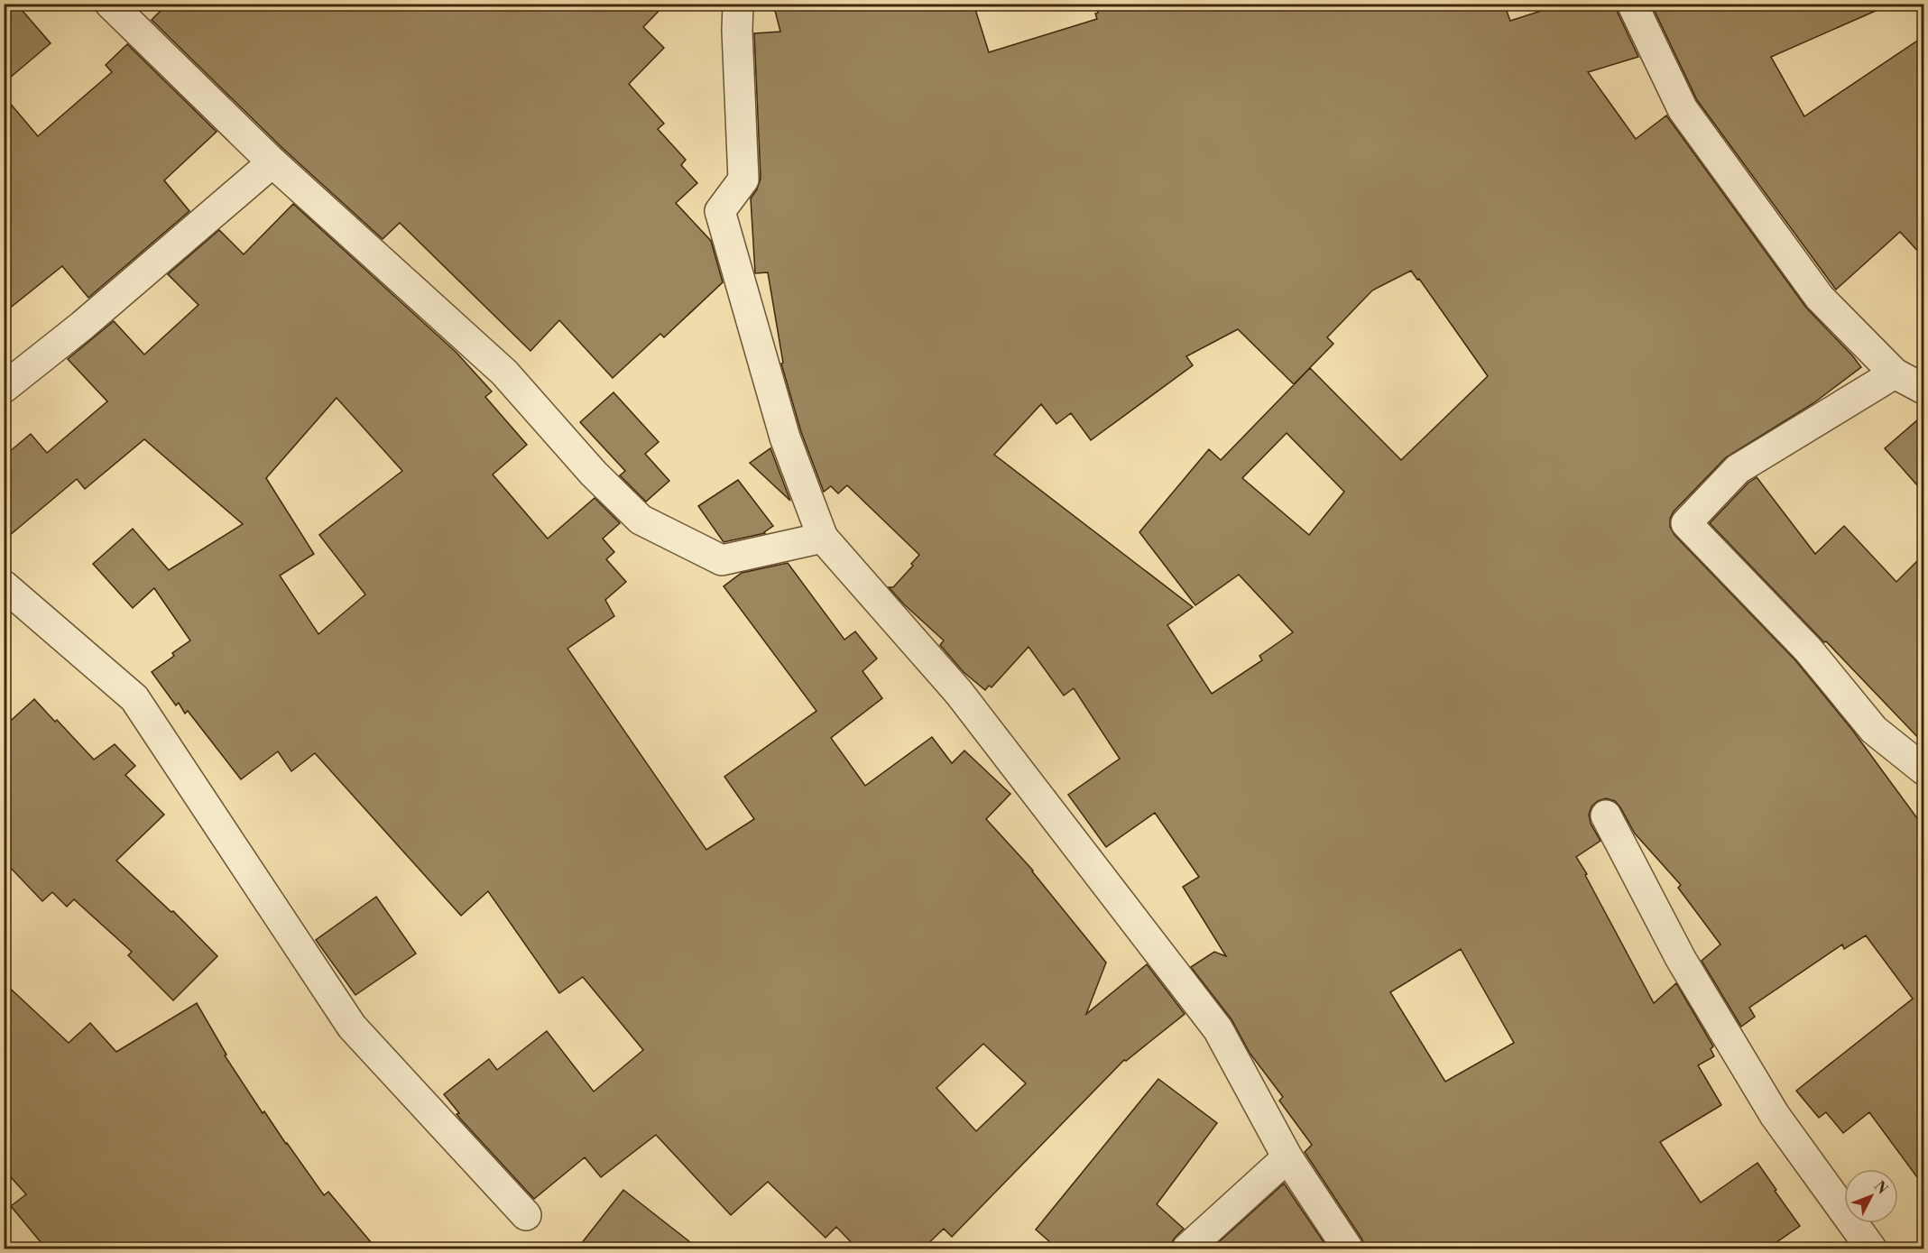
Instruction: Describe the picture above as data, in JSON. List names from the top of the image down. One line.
{"north":"top right"}
